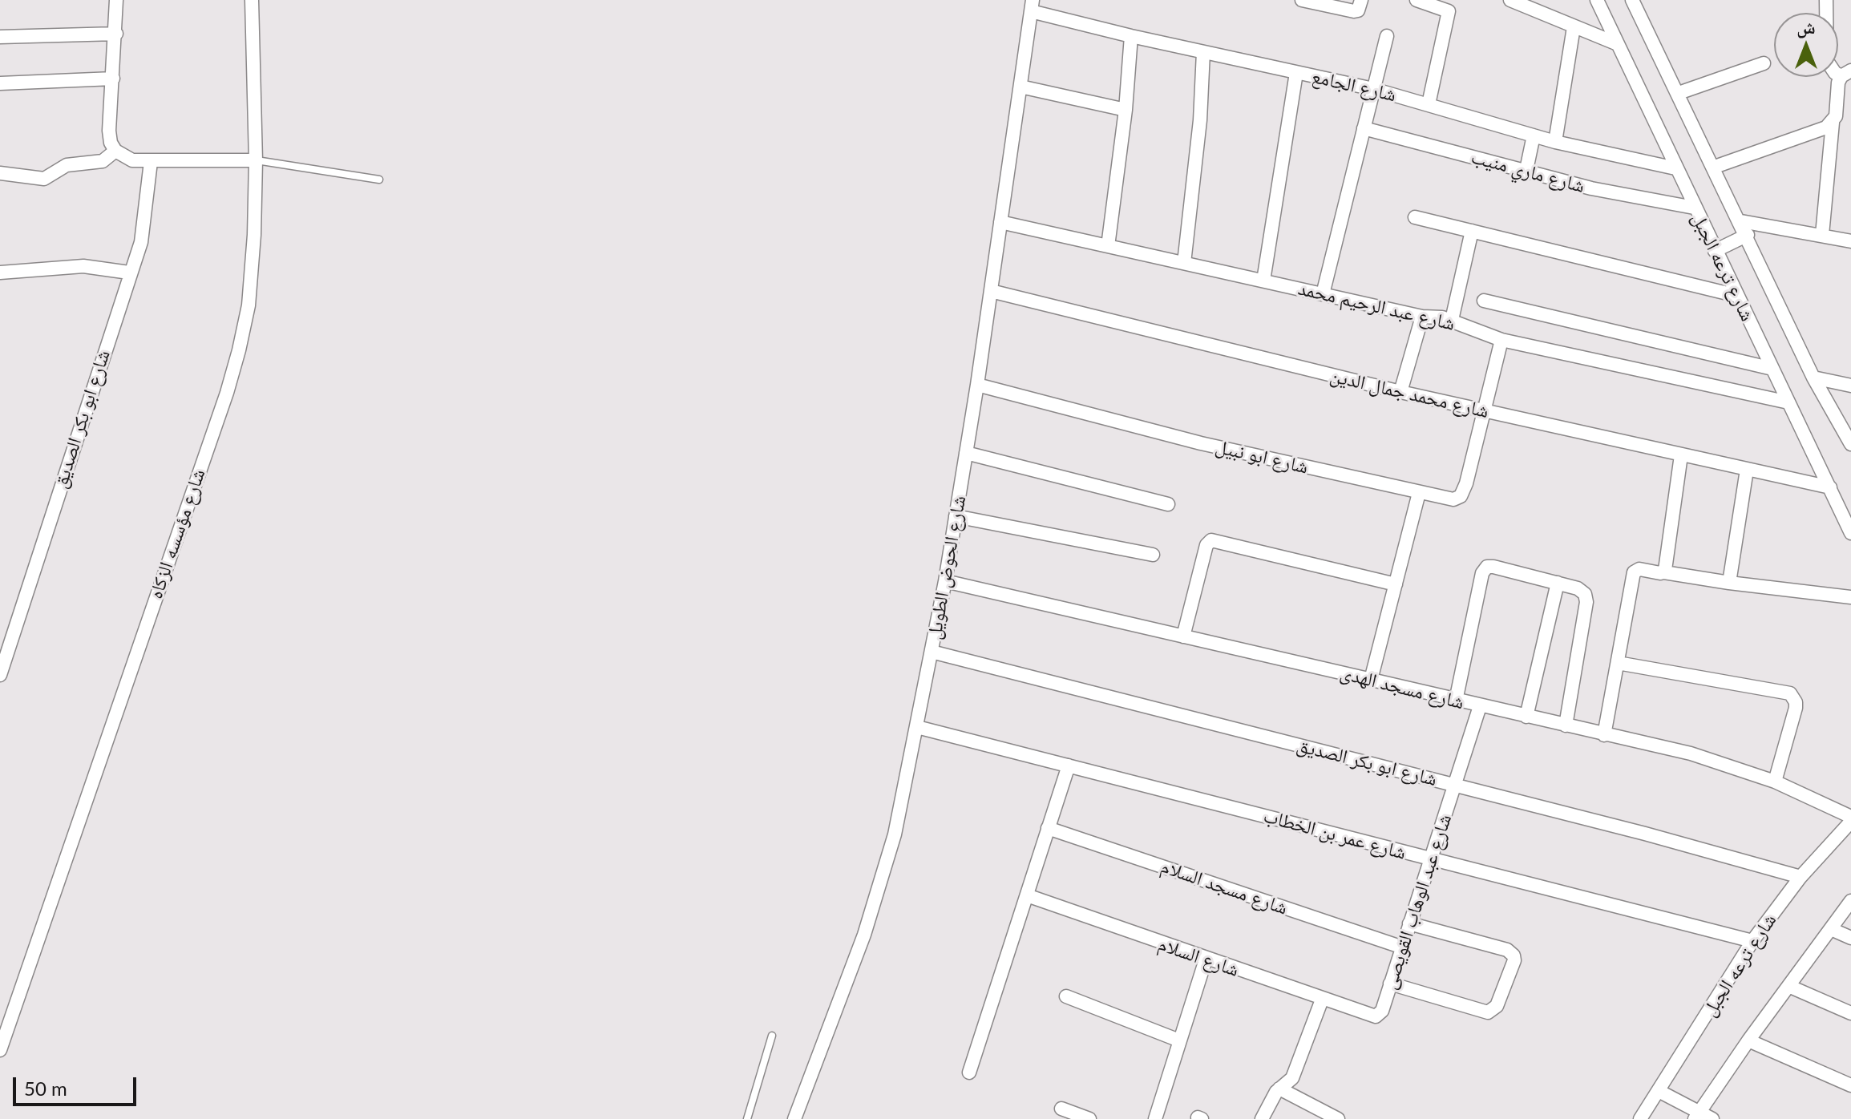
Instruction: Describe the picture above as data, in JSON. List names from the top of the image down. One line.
{"streets":{"street":["شارع الجامع","شارع ماري منيب","شارع ترعه الجبل","شارع عبد الرحيم محمد","شارع محمد جمال الدين","شارع ابو بكر الصديق","شارع ابو نبيل","شارع مؤسسه الزكاه","شارع الحوض الطويل","شارع مسجد الهدى","شارع عمر بن الخطاب","شارع مسجد السلام","شارع عبد الوهاب القويصى","شارع السلام"]},"crossings":[["شارع الجامع","شارع ترعه الجبل"],["شارع الجامع","شارع الحوض الطويل"],["شارع ماري منيب","شارع ترعه الجبل"],["شارع ترعه الجبل","شارع عبد الرحيم محمد"],["شارع ترعه الجبل","شارع محمد جمال الدين"],["شارع ترعه الجبل","شارع ابو بكر الصديق"],["شارع ترعه الجبل","شارع مسجد الهدى"],["شارع ترعه الجبل","شارع عمر بن الخطاب"],["شارع عبد الرحيم محمد","شارع الحوض الطويل"],["شارع محمد جمال الدين","شارع ابو نبيل"],["شارع محمد جمال الدين","شارع الحوض الطويل"],["شارع ابو بكر الصديق","شارع الحوض الطويل"],["شارع ابو بكر الصديق","شارع عبد الوهاب القويصى"],["شارع ابو نبيل","شارع الحوض الطويل"],["شارع الحوض الطويل","شارع مسجد الهدى"],["شارع الحوض الطويل","شارع عمر بن الخطاب"],["شارع مسجد الهدى","شارع عبد الوهاب القويصى"],["شارع عمر بن الخطاب","شارع عبد الوهاب القويصى"],["شارع مسجد السلام","شارع عبد الوهاب القويصى"],["شارع عبد الوهاب القويصى","شارع السلام"]],"scale_bar":"50 m","north":"top"}
